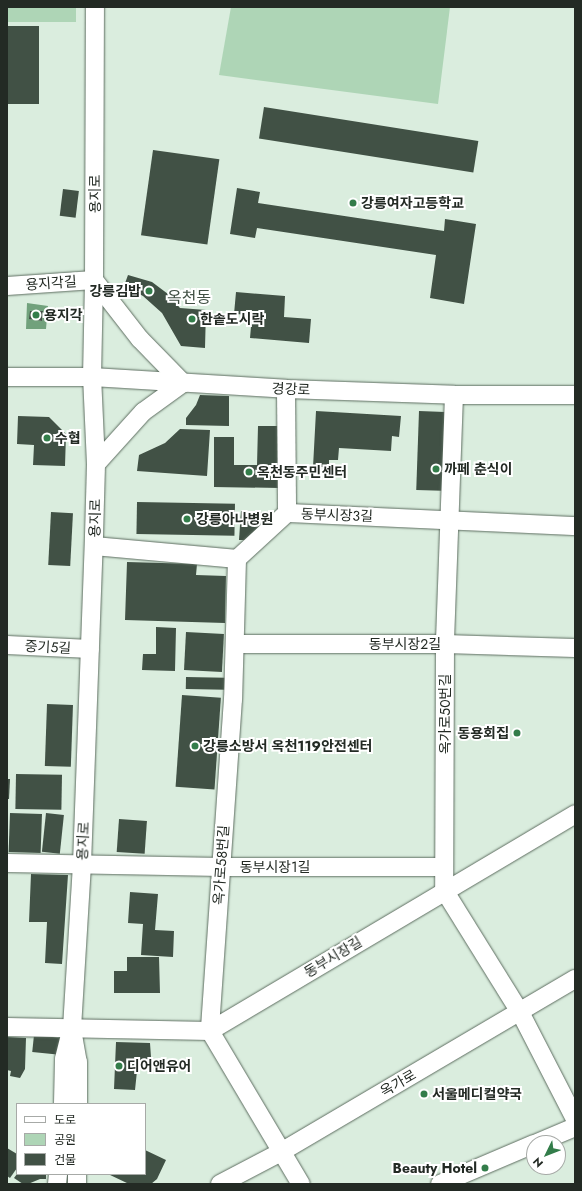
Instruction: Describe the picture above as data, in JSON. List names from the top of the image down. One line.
{"streets":{"street":["용지로","용지각길","경강로","동부시장3길","동부시장2길","중기5길","옥가로50번길","옥가로58번길","동부시장1길","동부시장길","옥가로"]},"crossings":[["용지로","용지각길"],["용지로","경강로"],["용지로","중기5길"],["용지로","동부시장1길"],["경강로","옥가로50번길"],["동부시장3길","옥가로50번길"],["동부시장3길","옥가로58번길"],["동부시장2길","옥가로50번길"],["동부시장2길","옥가로58번길"],["옥가로50번길","동부시장1길"],["옥가로50번길","동부시장길"],["옥가로58번길","동부시장1길"],["옥가로58번길","동부시장길"]],"districts":["옥천동"],"places":["강릉여자고등학교","강릉김밥","용지각","한솥도시락","수협","까페 춘식이","옥천동주민센터","강릉아나병원","동용회집","강릉소방서 옥천119안전센터","디어앤유어","서울메디컬약국","Beauty Hotel"],"legend":["도로","공원","건물"],"north":"bottom left"}
